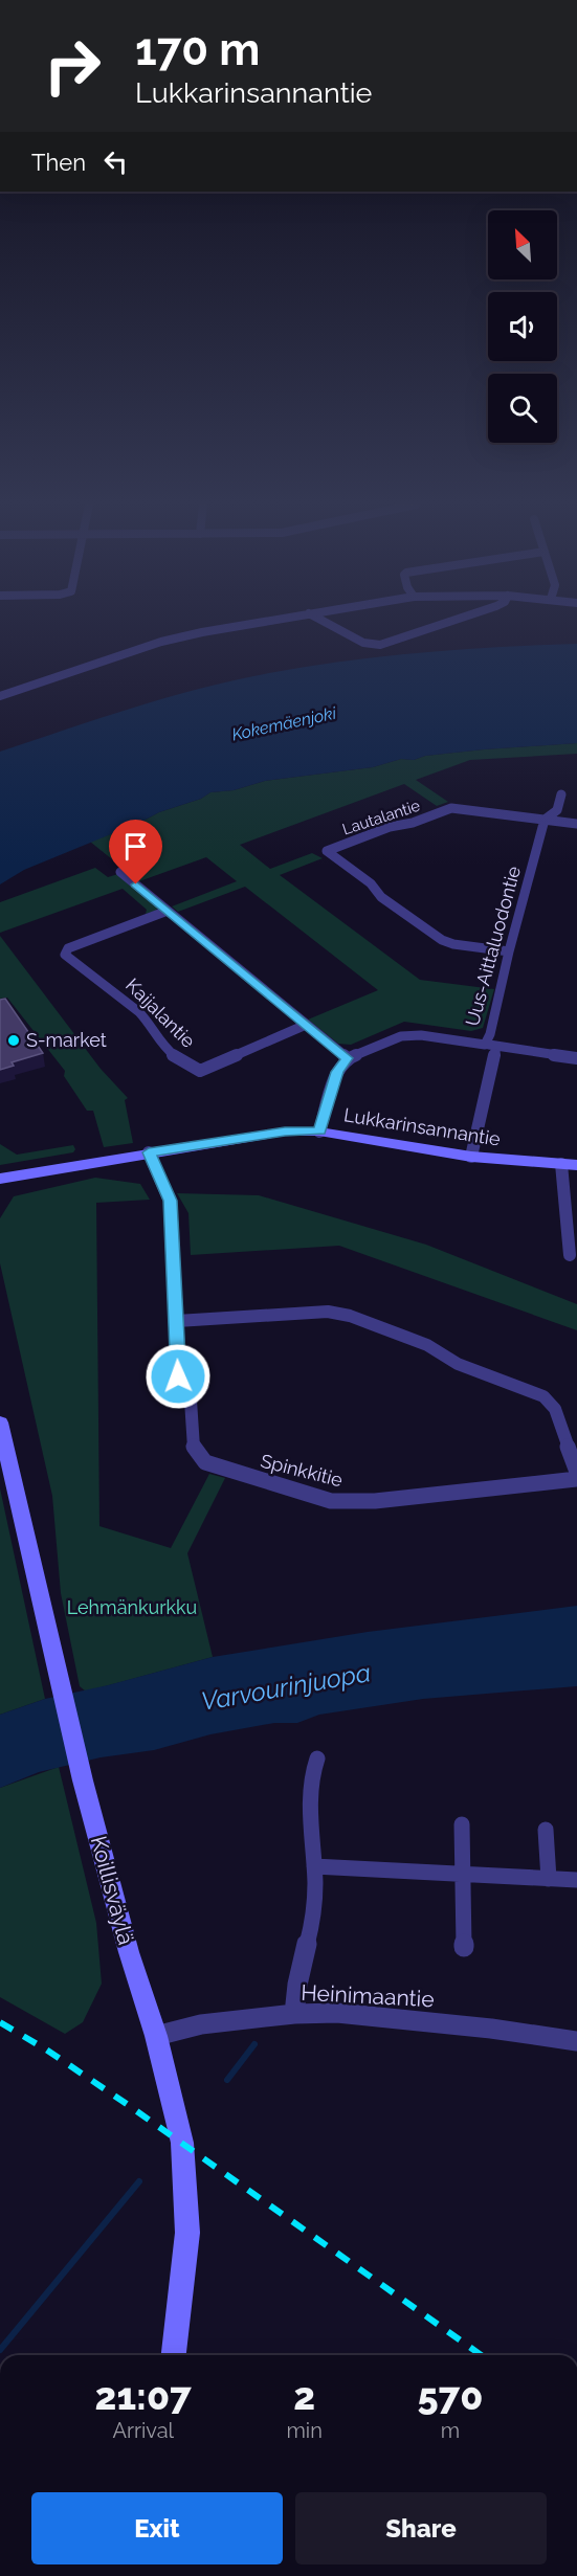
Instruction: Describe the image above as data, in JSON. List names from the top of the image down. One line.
{"streets":{"main road":["Lukkarinsannantie","Koillisväylä"],"street":["Lautalantie","Uus-Aittaluodontie","Kaijalantie","Spinkkitie","Heinimaantie"]},"crossings":[["Lautalantie","Uus-Aittaluodontie"],["Lukkarinsannantie","Spinkkitie"],["Koillisväylä","Heinimaantie"]],"water":["Kokemäenjoki","Varvourinjuopa"],"parks":["Lehmänkurkku"],"places":["S-market"],"north":"top left","page":{"turn":["170 m","Lukkarinsannantie"],"then":"Then","eta":["21:07","Arrival","2","min","570","m"],"buttons":["Exit","Share"]}}
